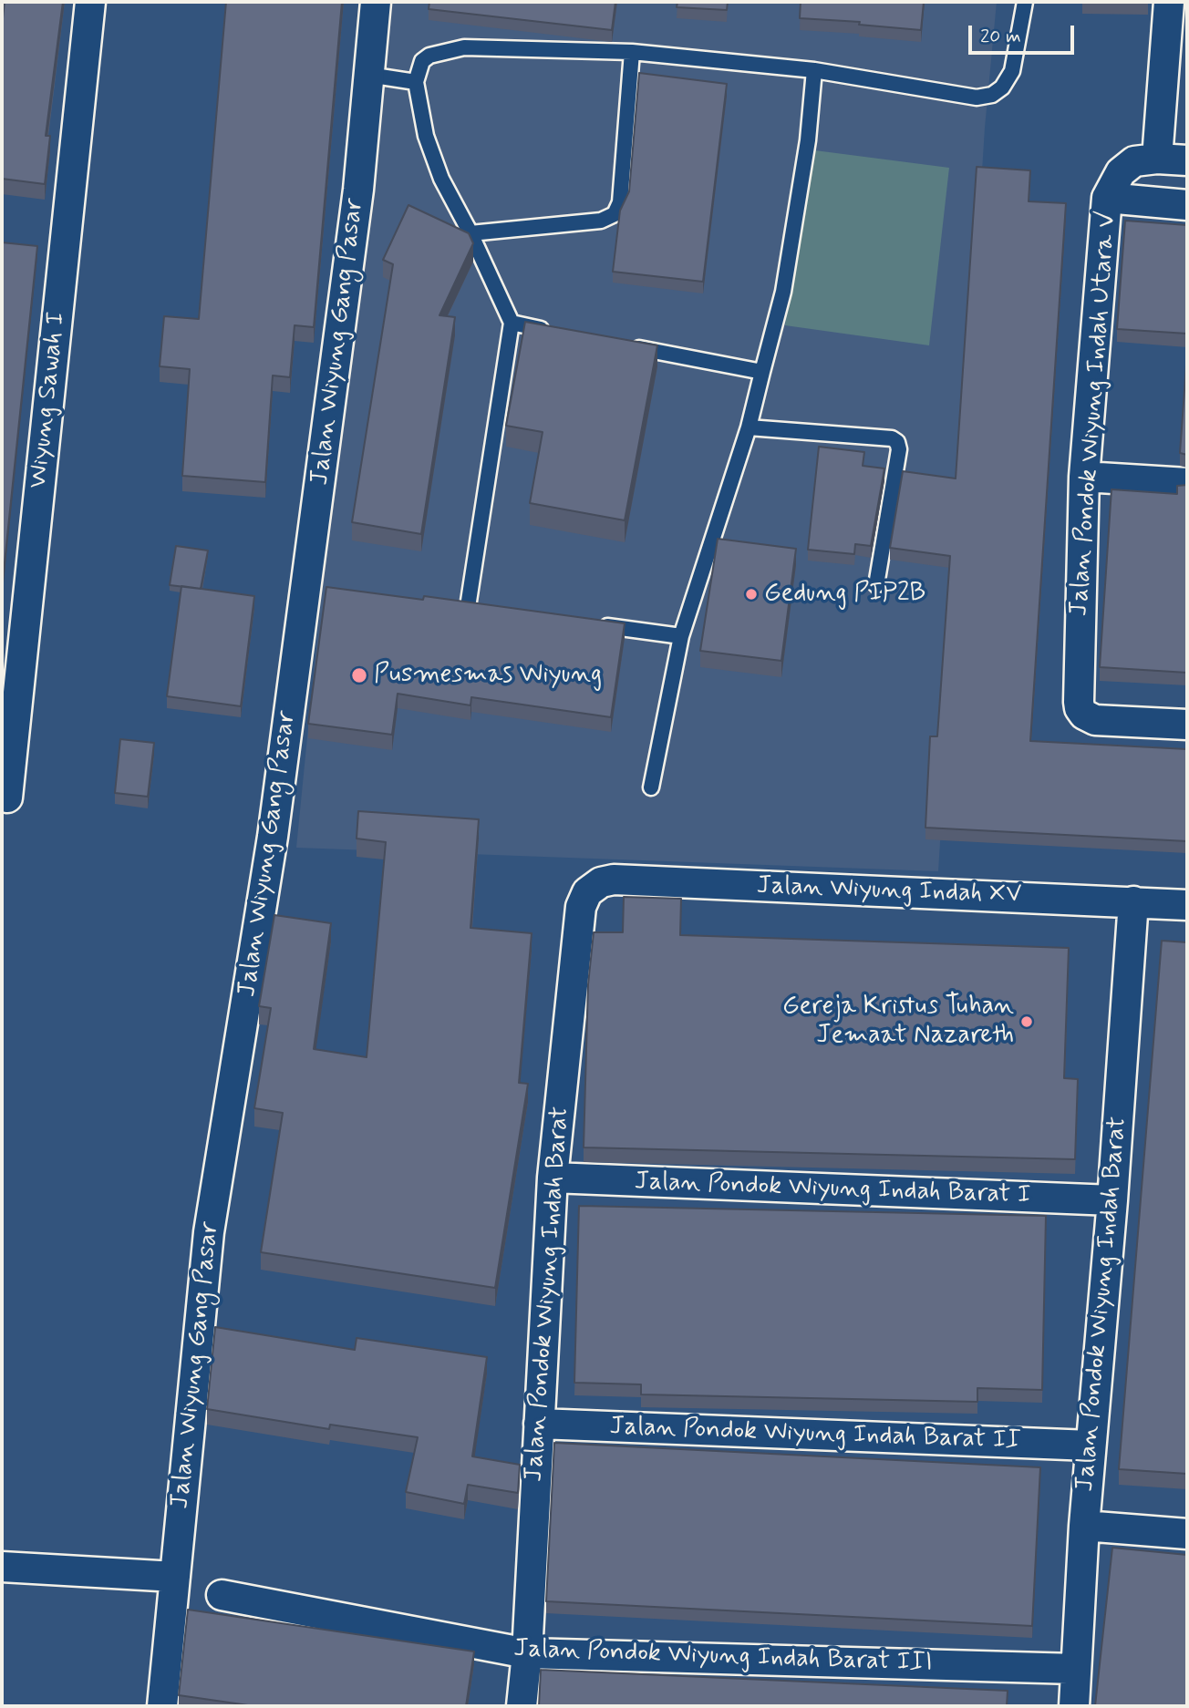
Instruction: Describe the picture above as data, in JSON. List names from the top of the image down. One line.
{"streets":{"street":["Jalan Wiyung Gang Pasar","Wiyung Sawah I","Jalan Pondok Wiyung Indah Utara V","Jalan Wiyung Indah XV","Jalan Pondok Wiyung Indah Barat I","Jalan Pondok Wiyung Indah Barat","Jalan Pondok Wiyung Indah Barat II","Jalan Pondok Wiyung Indah Barat III"]},"crossings":[["Jalan Wiyung Indah XV","Jalan Pondok Wiyung Indah Barat"],["Jalan Pondok Wiyung Indah Barat I","Jalan Pondok Wiyung Indah Barat"],["Jalan Pondok Wiyung Indah Barat","Jalan Pondok Wiyung Indah Barat II"],["Jalan Pondok Wiyung Indah Barat","Jalan Pondok Wiyung Indah Barat III"]],"places":["Gedung PIP2B","Pusmesmas Wiyung","Gereja Kristus Tuhan Jemaat Nazareth"],"scale_bar":"20 m"}
